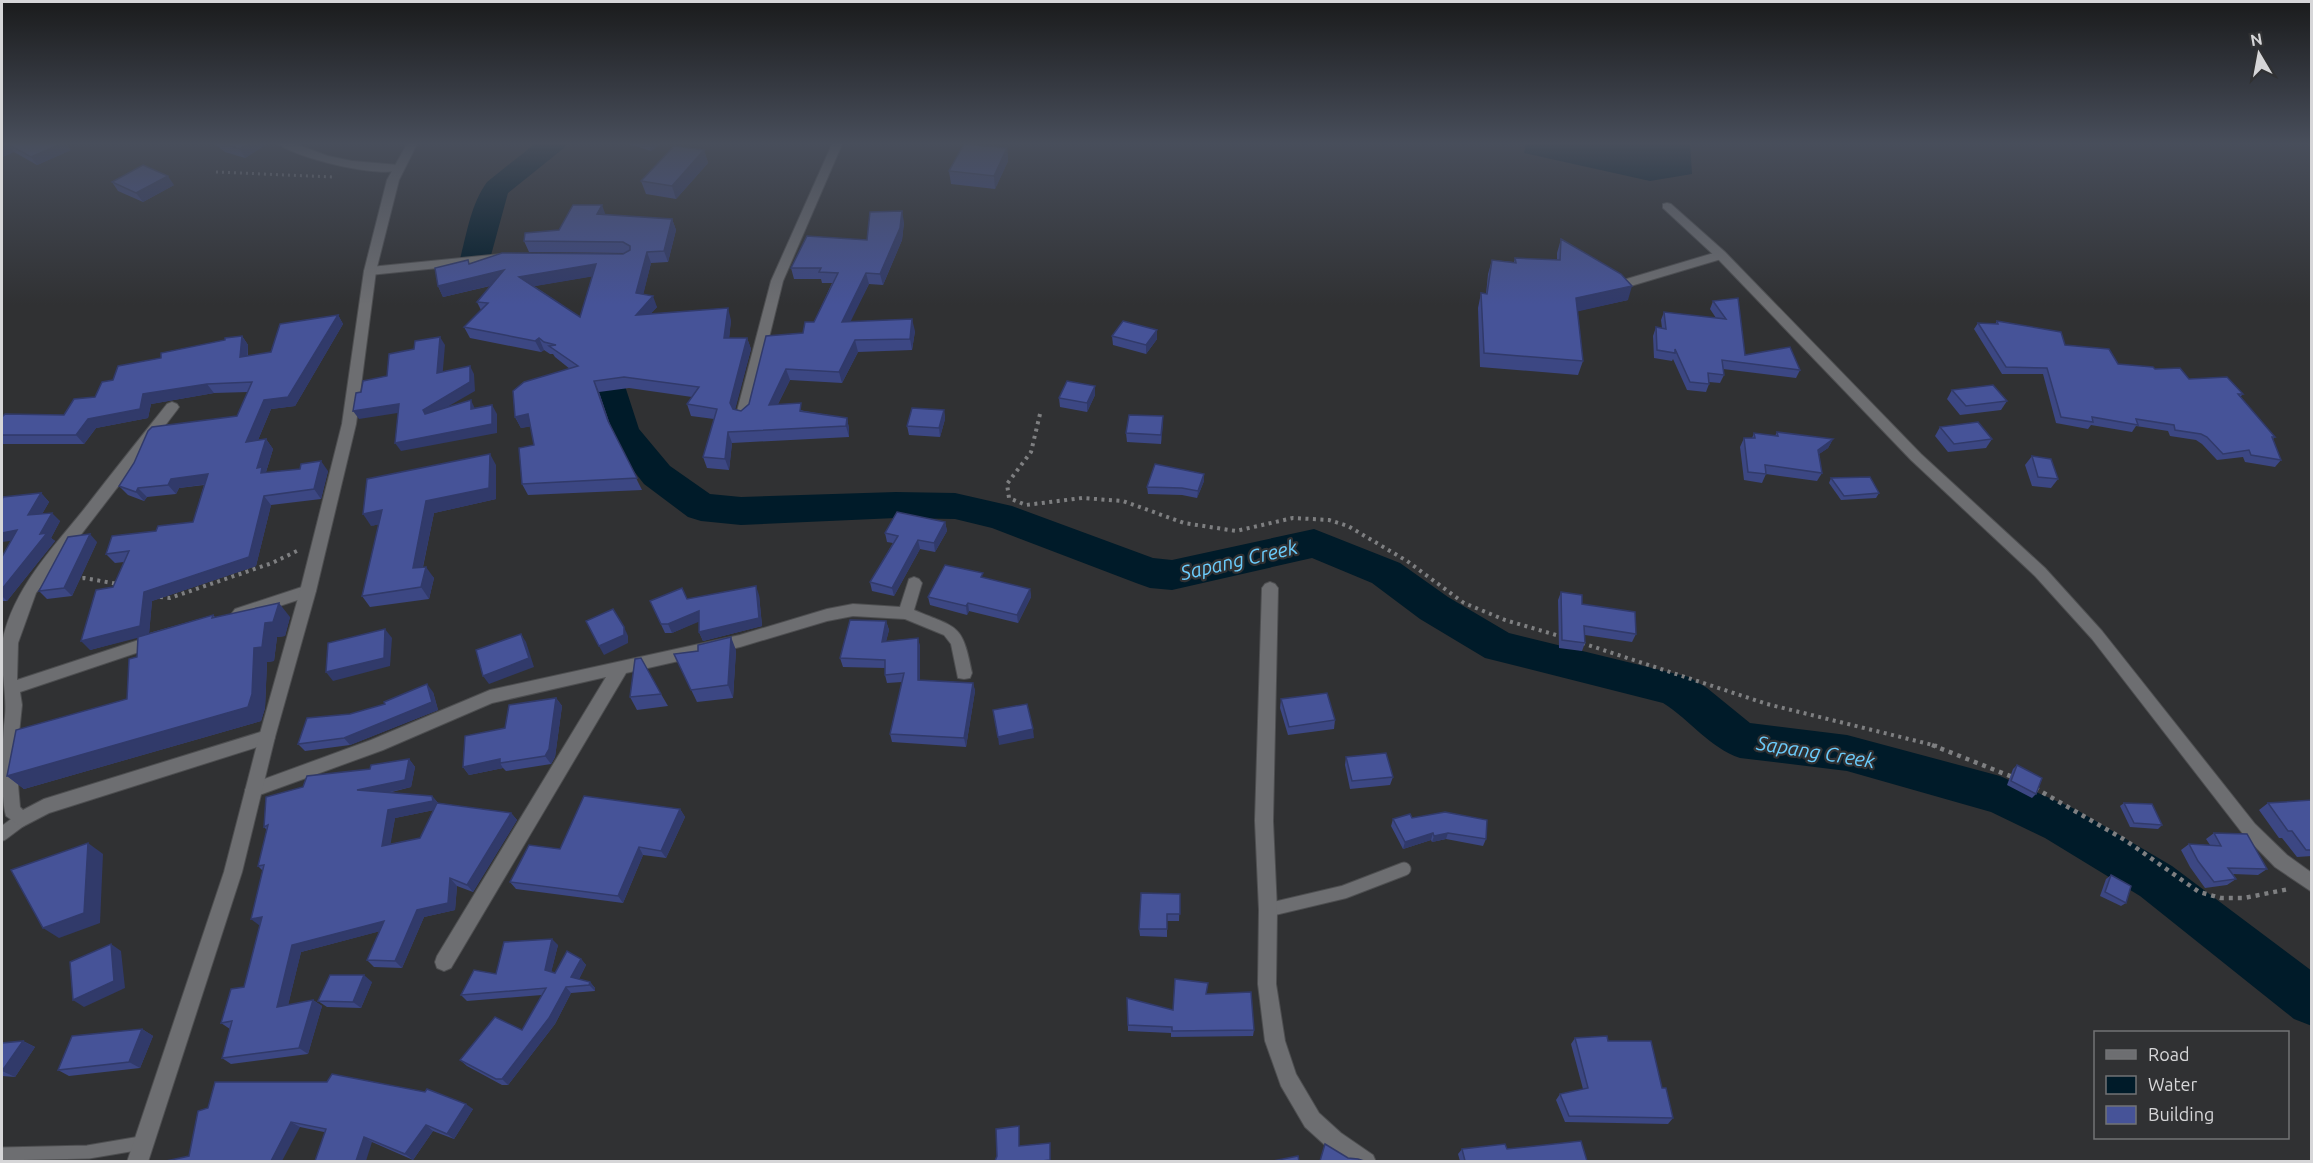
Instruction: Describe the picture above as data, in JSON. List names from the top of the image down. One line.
{"water":["Sapang Creek"],"legend":["Road","Water","Building"],"north":"top"}
